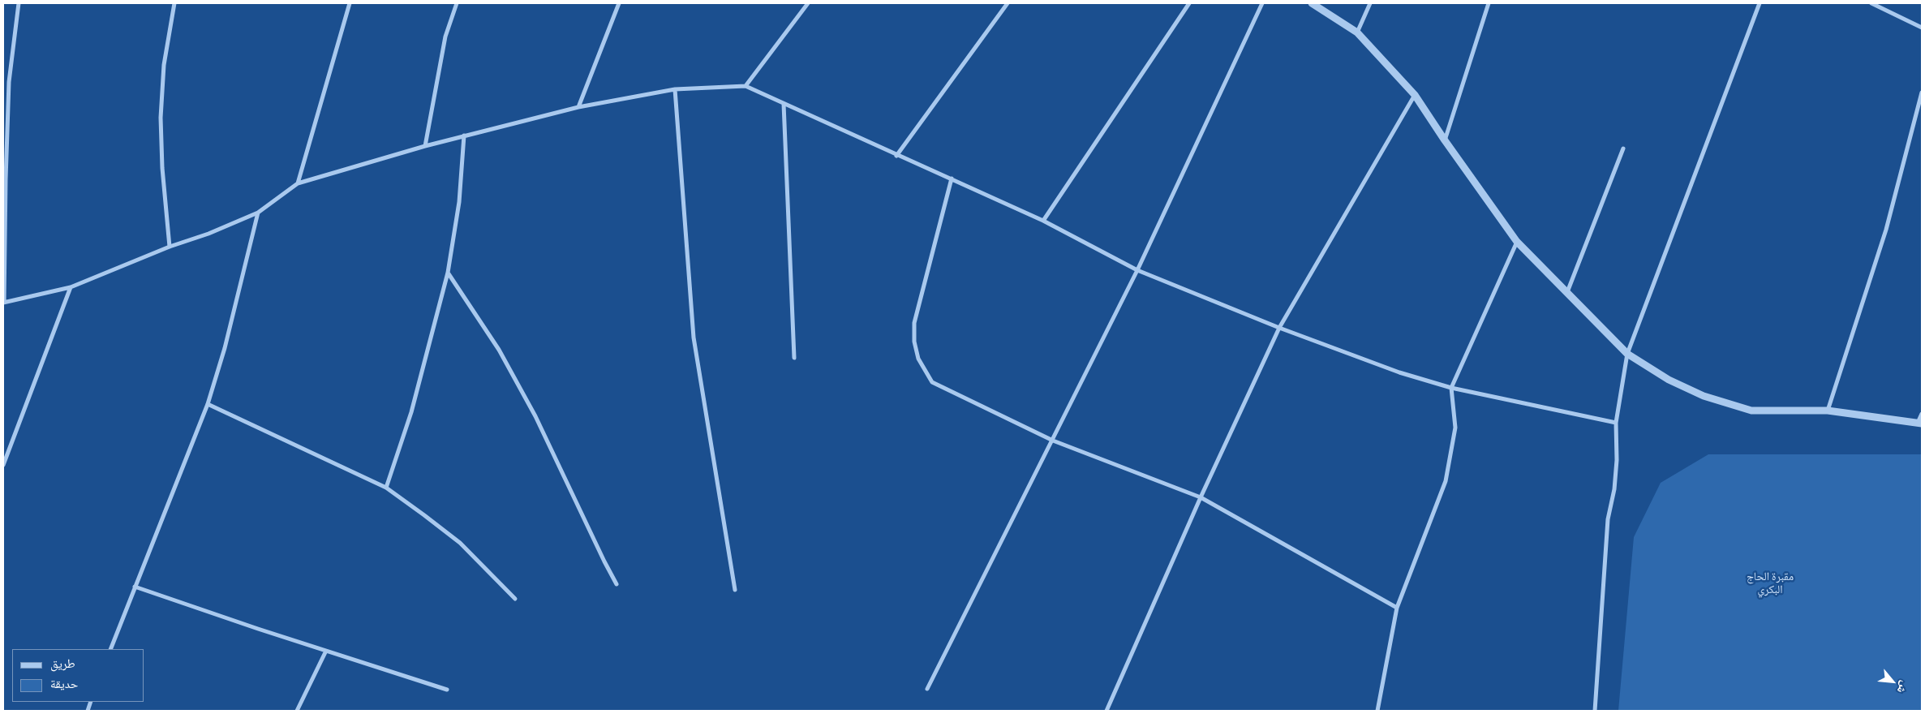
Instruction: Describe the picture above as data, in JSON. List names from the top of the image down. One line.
{"parks":["مقبرة الحاج البكري"],"legend":["طريق","حديقة"],"north":"bottom right"}
